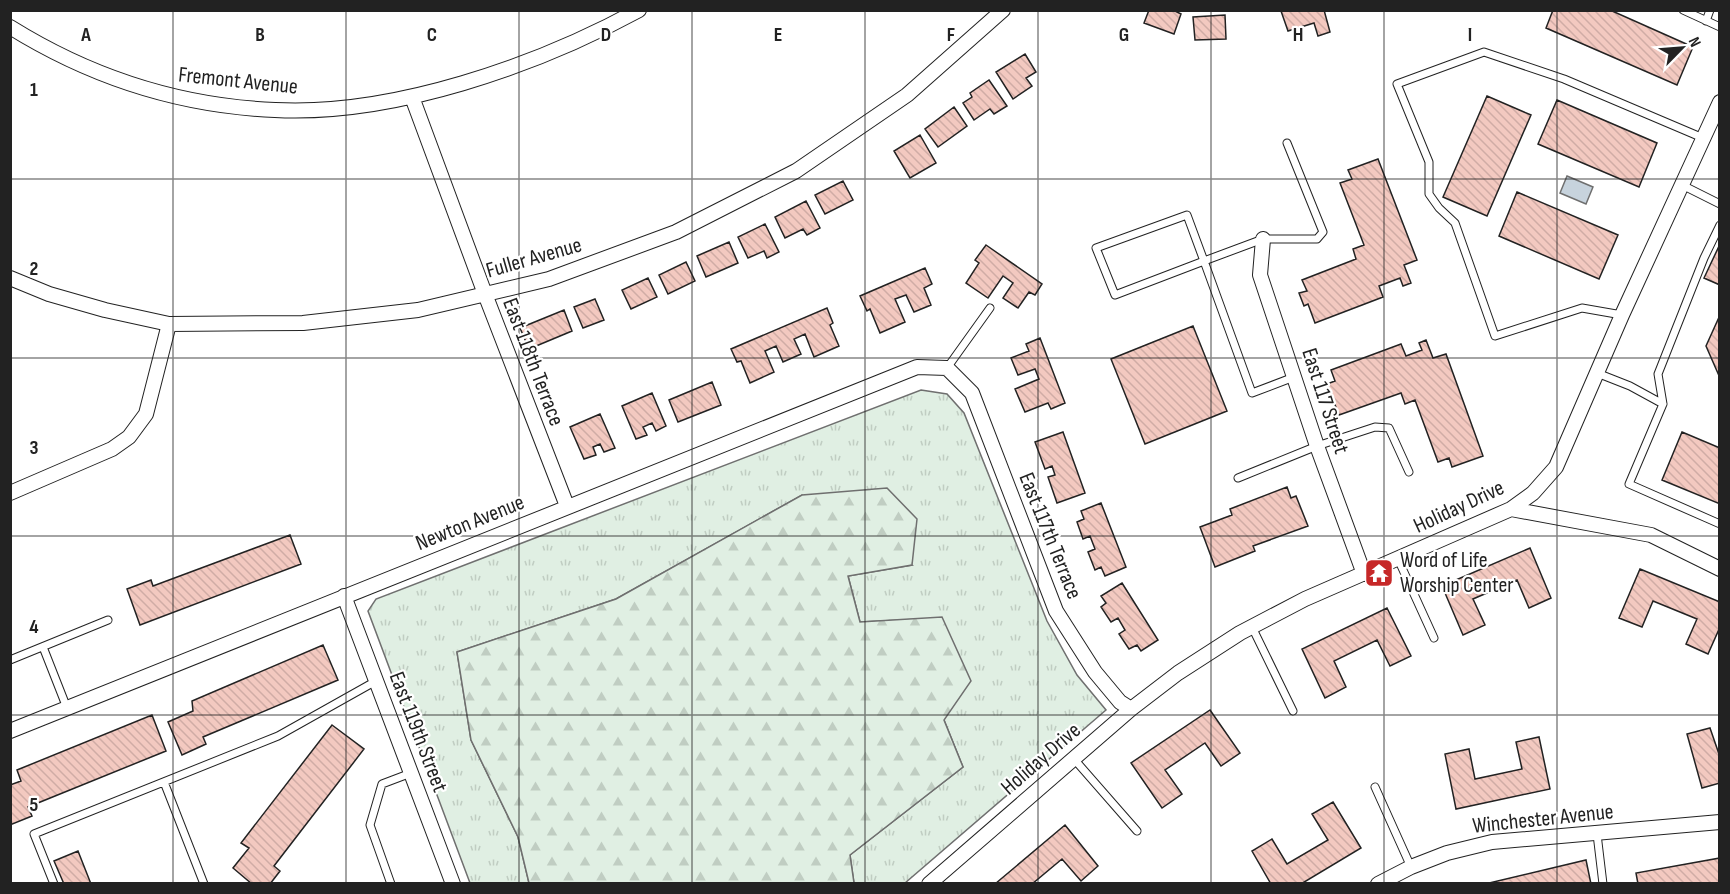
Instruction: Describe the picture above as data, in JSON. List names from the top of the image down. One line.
{"streets":{"street":["Fremont Avenue","Fuller Avenue","East 118th Terrace","East 117 Street","Holiday Drive","Newton Avenue","East 117th Terrace","East 119th Street","Winchester Avenue"]},"crossings":[["Fremont Avenue","East 118th Terrace"],["Fuller Avenue","East 118th Terrace"],["East 118th Terrace","Newton Avenue"],["East 117 Street","Holiday Drive"],["Holiday Drive","East 117th Terrace"],["Newton Avenue","East 117th Terrace"],["Newton Avenue","East 119th Street"]],"places":{"temple":["Word of Life Worship Center"]},"north":"top right","grid":{"columns":["A","B","C","D","E","F","G","H","I"],"rows":["1","2","3","4","5"]}}
